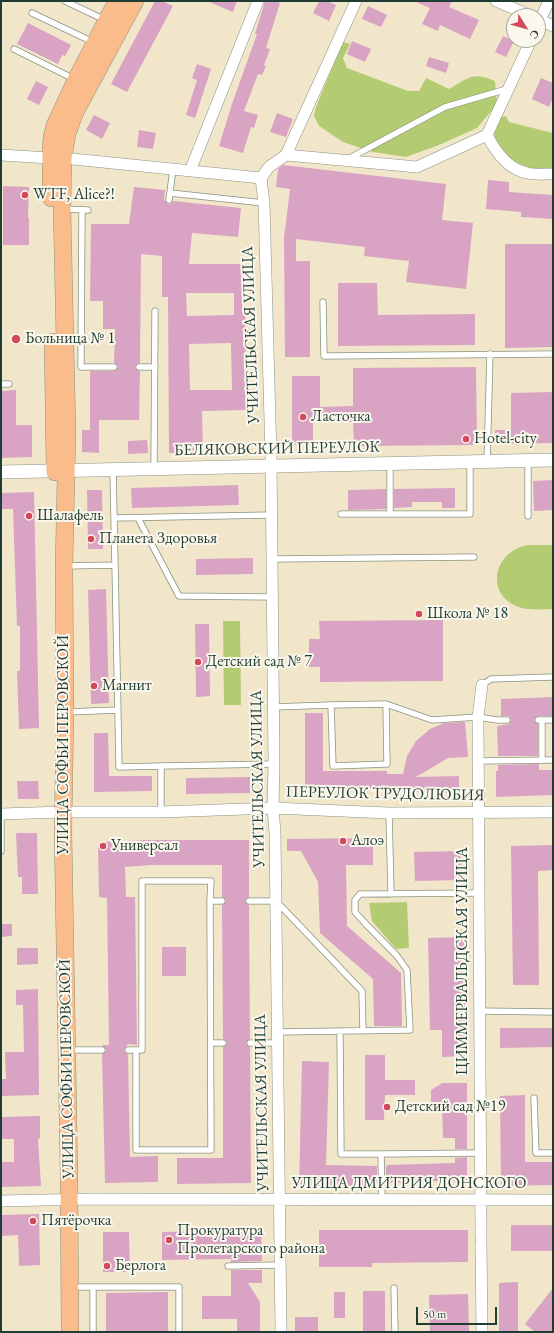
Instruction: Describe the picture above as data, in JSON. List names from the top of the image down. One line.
{"streets":{"main road":["УЛИЦА СОФЬИ ПЕРОВСКОЙ"],"street":["УЧИТЕЛЬСКАЯ УЛИЦА","БЕЛЯКОВСКИЙ ПЕРЕУЛОК","ПЕРЕУЛОК ТРУДОЛЮБИЯ","ЦИММЕРВАЛЬДСКАЯ УЛИЦА","УЛИЦА ДМИТРИЯ ДОНСКОГО"]},"crossings":[["УЧИТЕЛЬСКАЯ УЛИЦА","БЕЛЯКОВСКИЙ ПЕРЕУЛОК"],["УЧИТЕЛЬСКАЯ УЛИЦА","ПЕРЕУЛОК ТРУДОЛЮБИЯ"],["УЧИТЕЛЬСКАЯ УЛИЦА","УЛИЦА ДМИТРИЯ ДОНСКОГО"],["БЕЛЯКОВСКИЙ ПЕРЕУЛОК","УЛИЦА СОФЬИ ПЕРОВСКОЙ"],["УЛИЦА СОФЬИ ПЕРОВСКОЙ","ПЕРЕУЛОК ТРУДОЛЮБИЯ"],["УЛИЦА СОФЬИ ПЕРОВСКОЙ","УЛИЦА ДМИТРИЯ ДОНСКОГО"],["ПЕРЕУЛОК ТРУДОЛЮБИЯ","ЦИММЕРВАЛЬДСКАЯ УЛИЦА"],["ЦИММЕРВАЛЬДСКАЯ УЛИЦА","УЛИЦА ДМИТРИЯ ДОНСКОГО"]],"places":["WTF, Alice?!","Больница № 1","Ласточка","Hotel-city","Шалафель","Планета Здоровья","Школа № 18","Детский сад № 7","Магнит","Алоэ","Универсал","Детский сад №19","Пятёрочка","Прокуратура Пролетарского района","Берлога"],"scale_bar":"50 m","north":"bottom right"}
